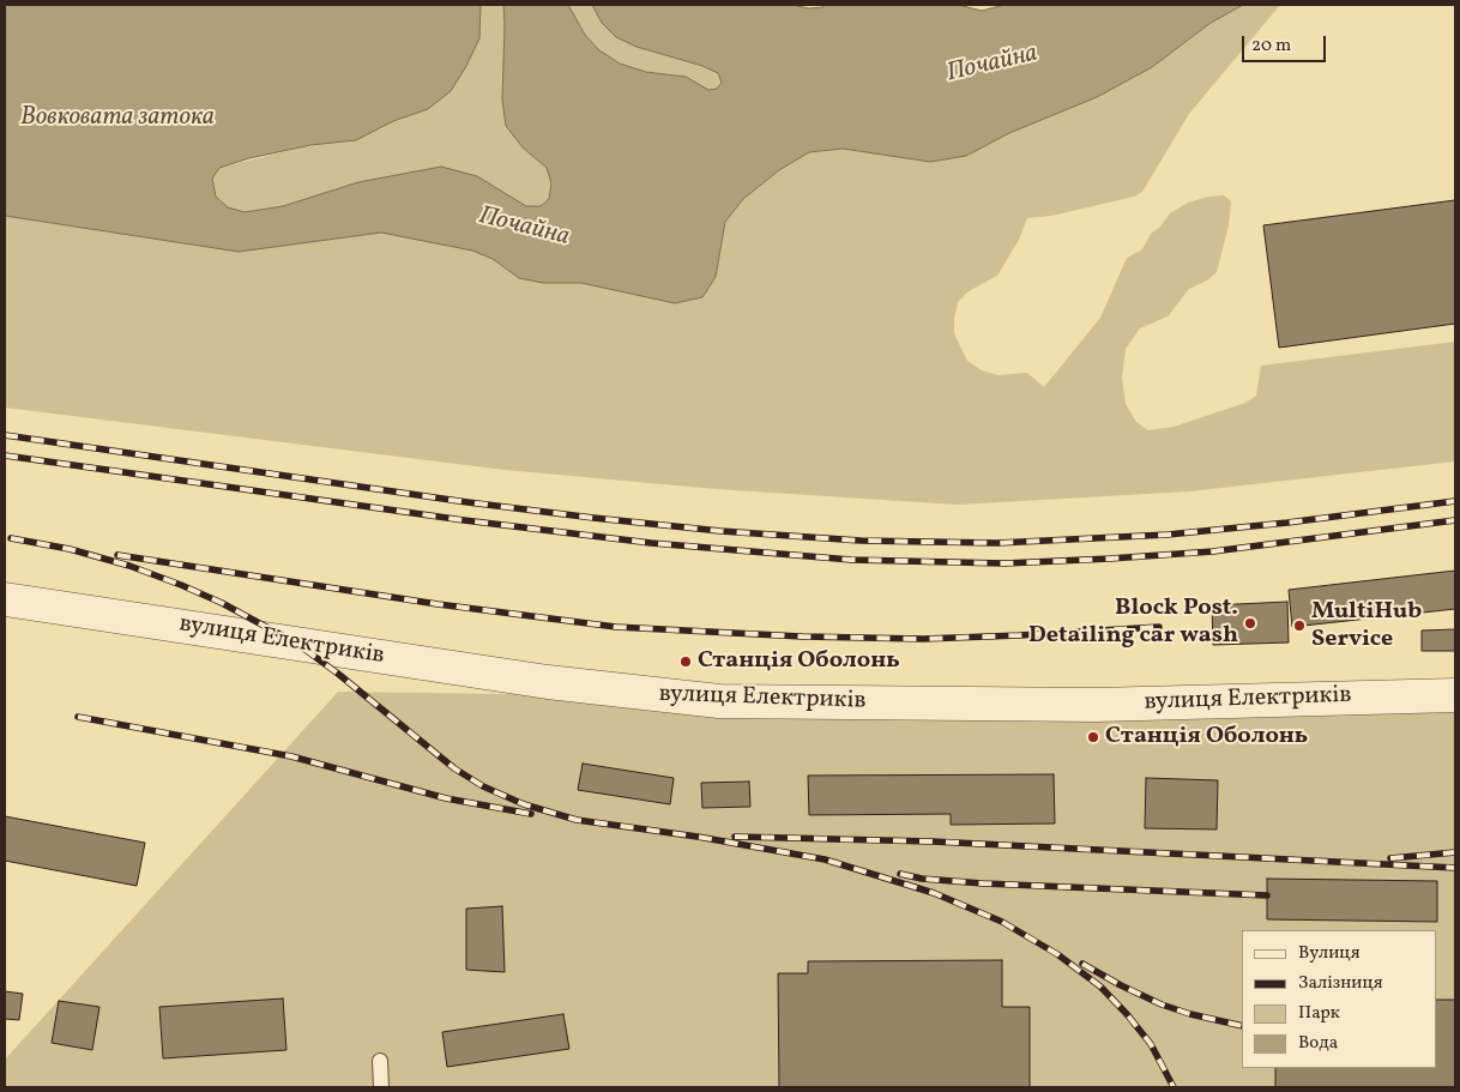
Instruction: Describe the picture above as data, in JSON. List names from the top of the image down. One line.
{"streets":{"street":["вулиця Електриків"]},"water":["Почайна","Вовковата затока"],"places":["Block Post. Detailing car wash","MultiHub Service","Станція Оболонь","Cтанція Оболонь"],"legend":["Вулиця","Залізниця","Парк","Вода"],"scale_bar":"20 m"}
